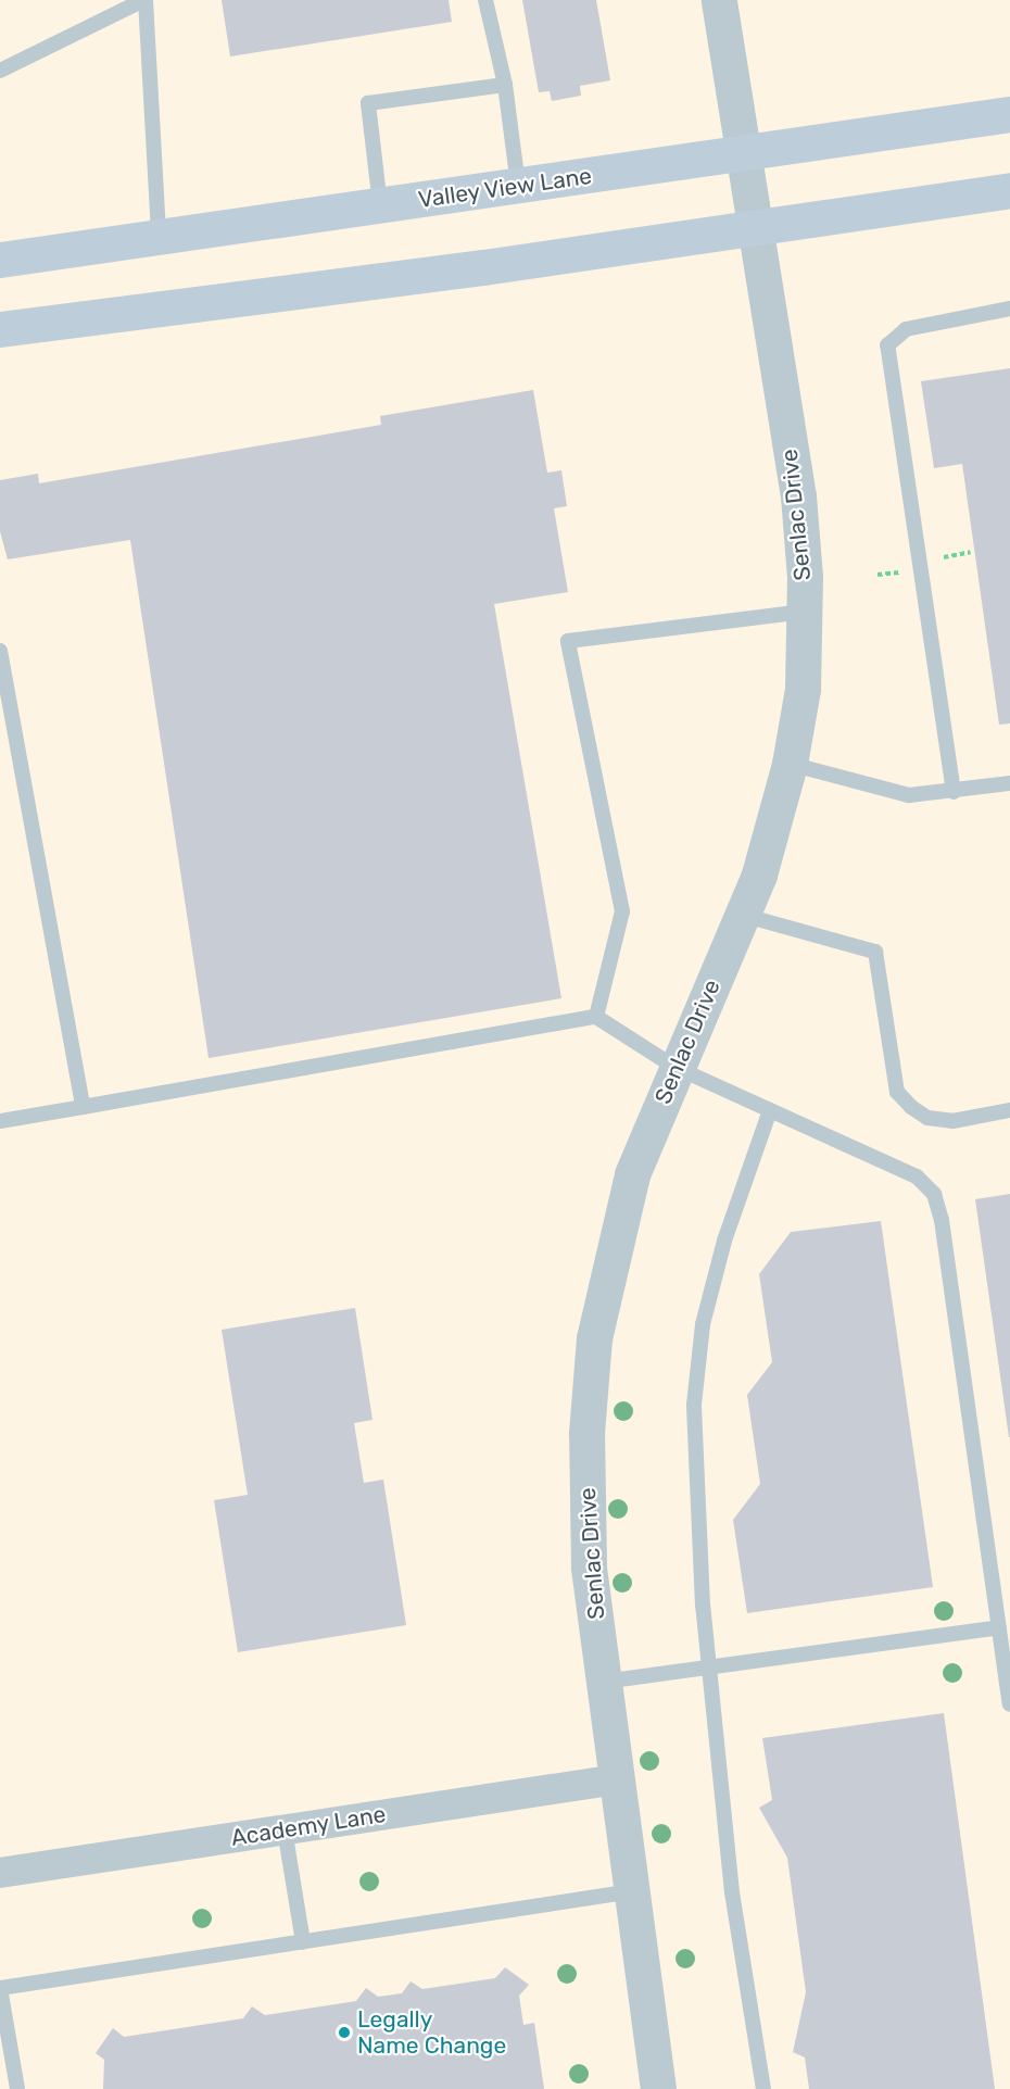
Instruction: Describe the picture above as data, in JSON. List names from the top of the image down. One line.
{"streets":{"main road":["Valley View Lane"],"street":["Senlac Drive","Academy Lane"]},"crossings":[["Valley View Lane","Senlac Drive"],["Senlac Drive","Academy Lane"]],"places":["Legally Name Change"]}
